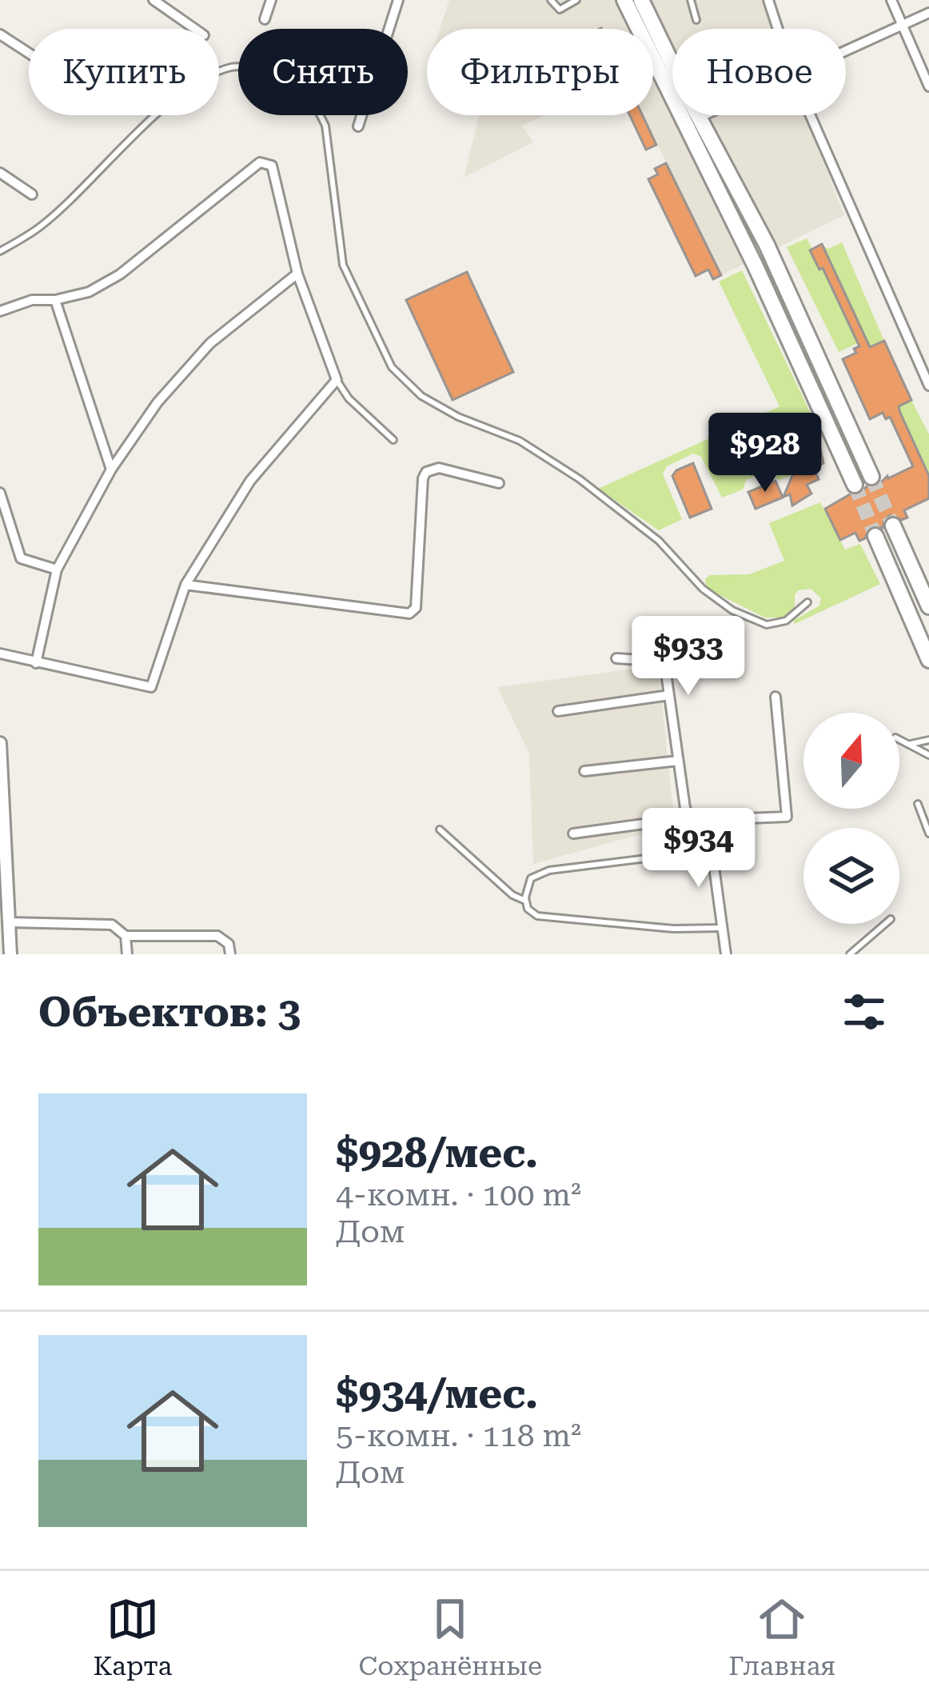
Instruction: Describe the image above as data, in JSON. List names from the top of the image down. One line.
{"north":"top","page":{"chip":["Купить","Снять","Фильтры","Новое"],"price":["$928","$933","$934"],"heading":"Объектов: 3","list":[{"name":"$928/мес.","note":"4-комн. · 100 m² · Дом"},{"name":"$934/мес.","note":"5-комн. · 118 m² · Дом"}],"tabs":["Карта","Сохранённые","Главная"]}}
